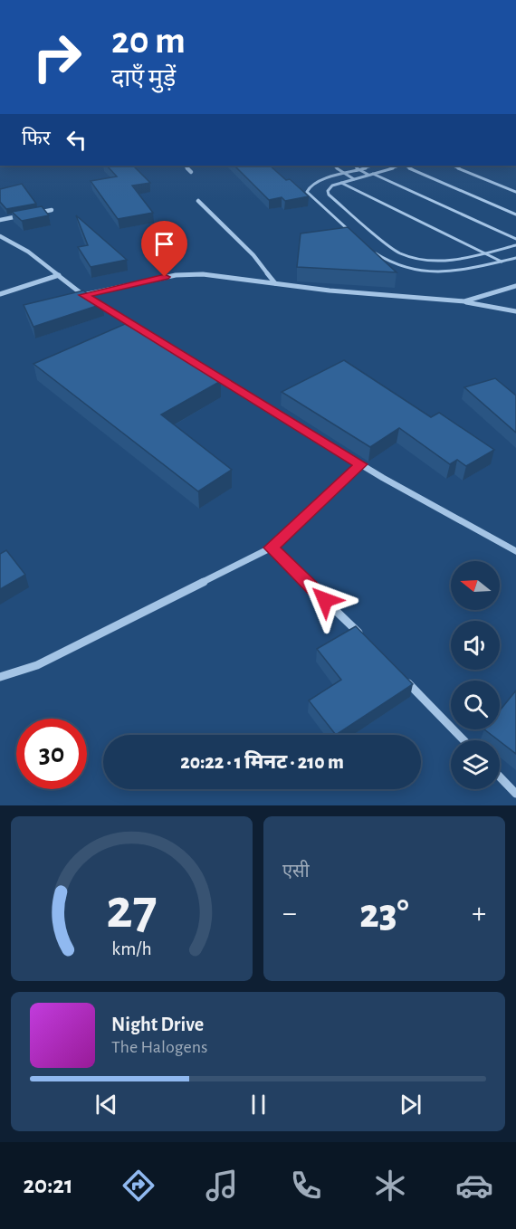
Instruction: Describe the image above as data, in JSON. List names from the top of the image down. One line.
{"north":"left","page":{"turn":["20 m","दाएँ मुड़ें"],"then":"फिर","limit":"30","trip":"20:22 · 1 मिनट · 210 m","tile":"एसी","heat":["−","23°","+"],"song":["Night Drive","The Halogens"],"tabs":"20:21","gauge":["27","km/h"]}}
